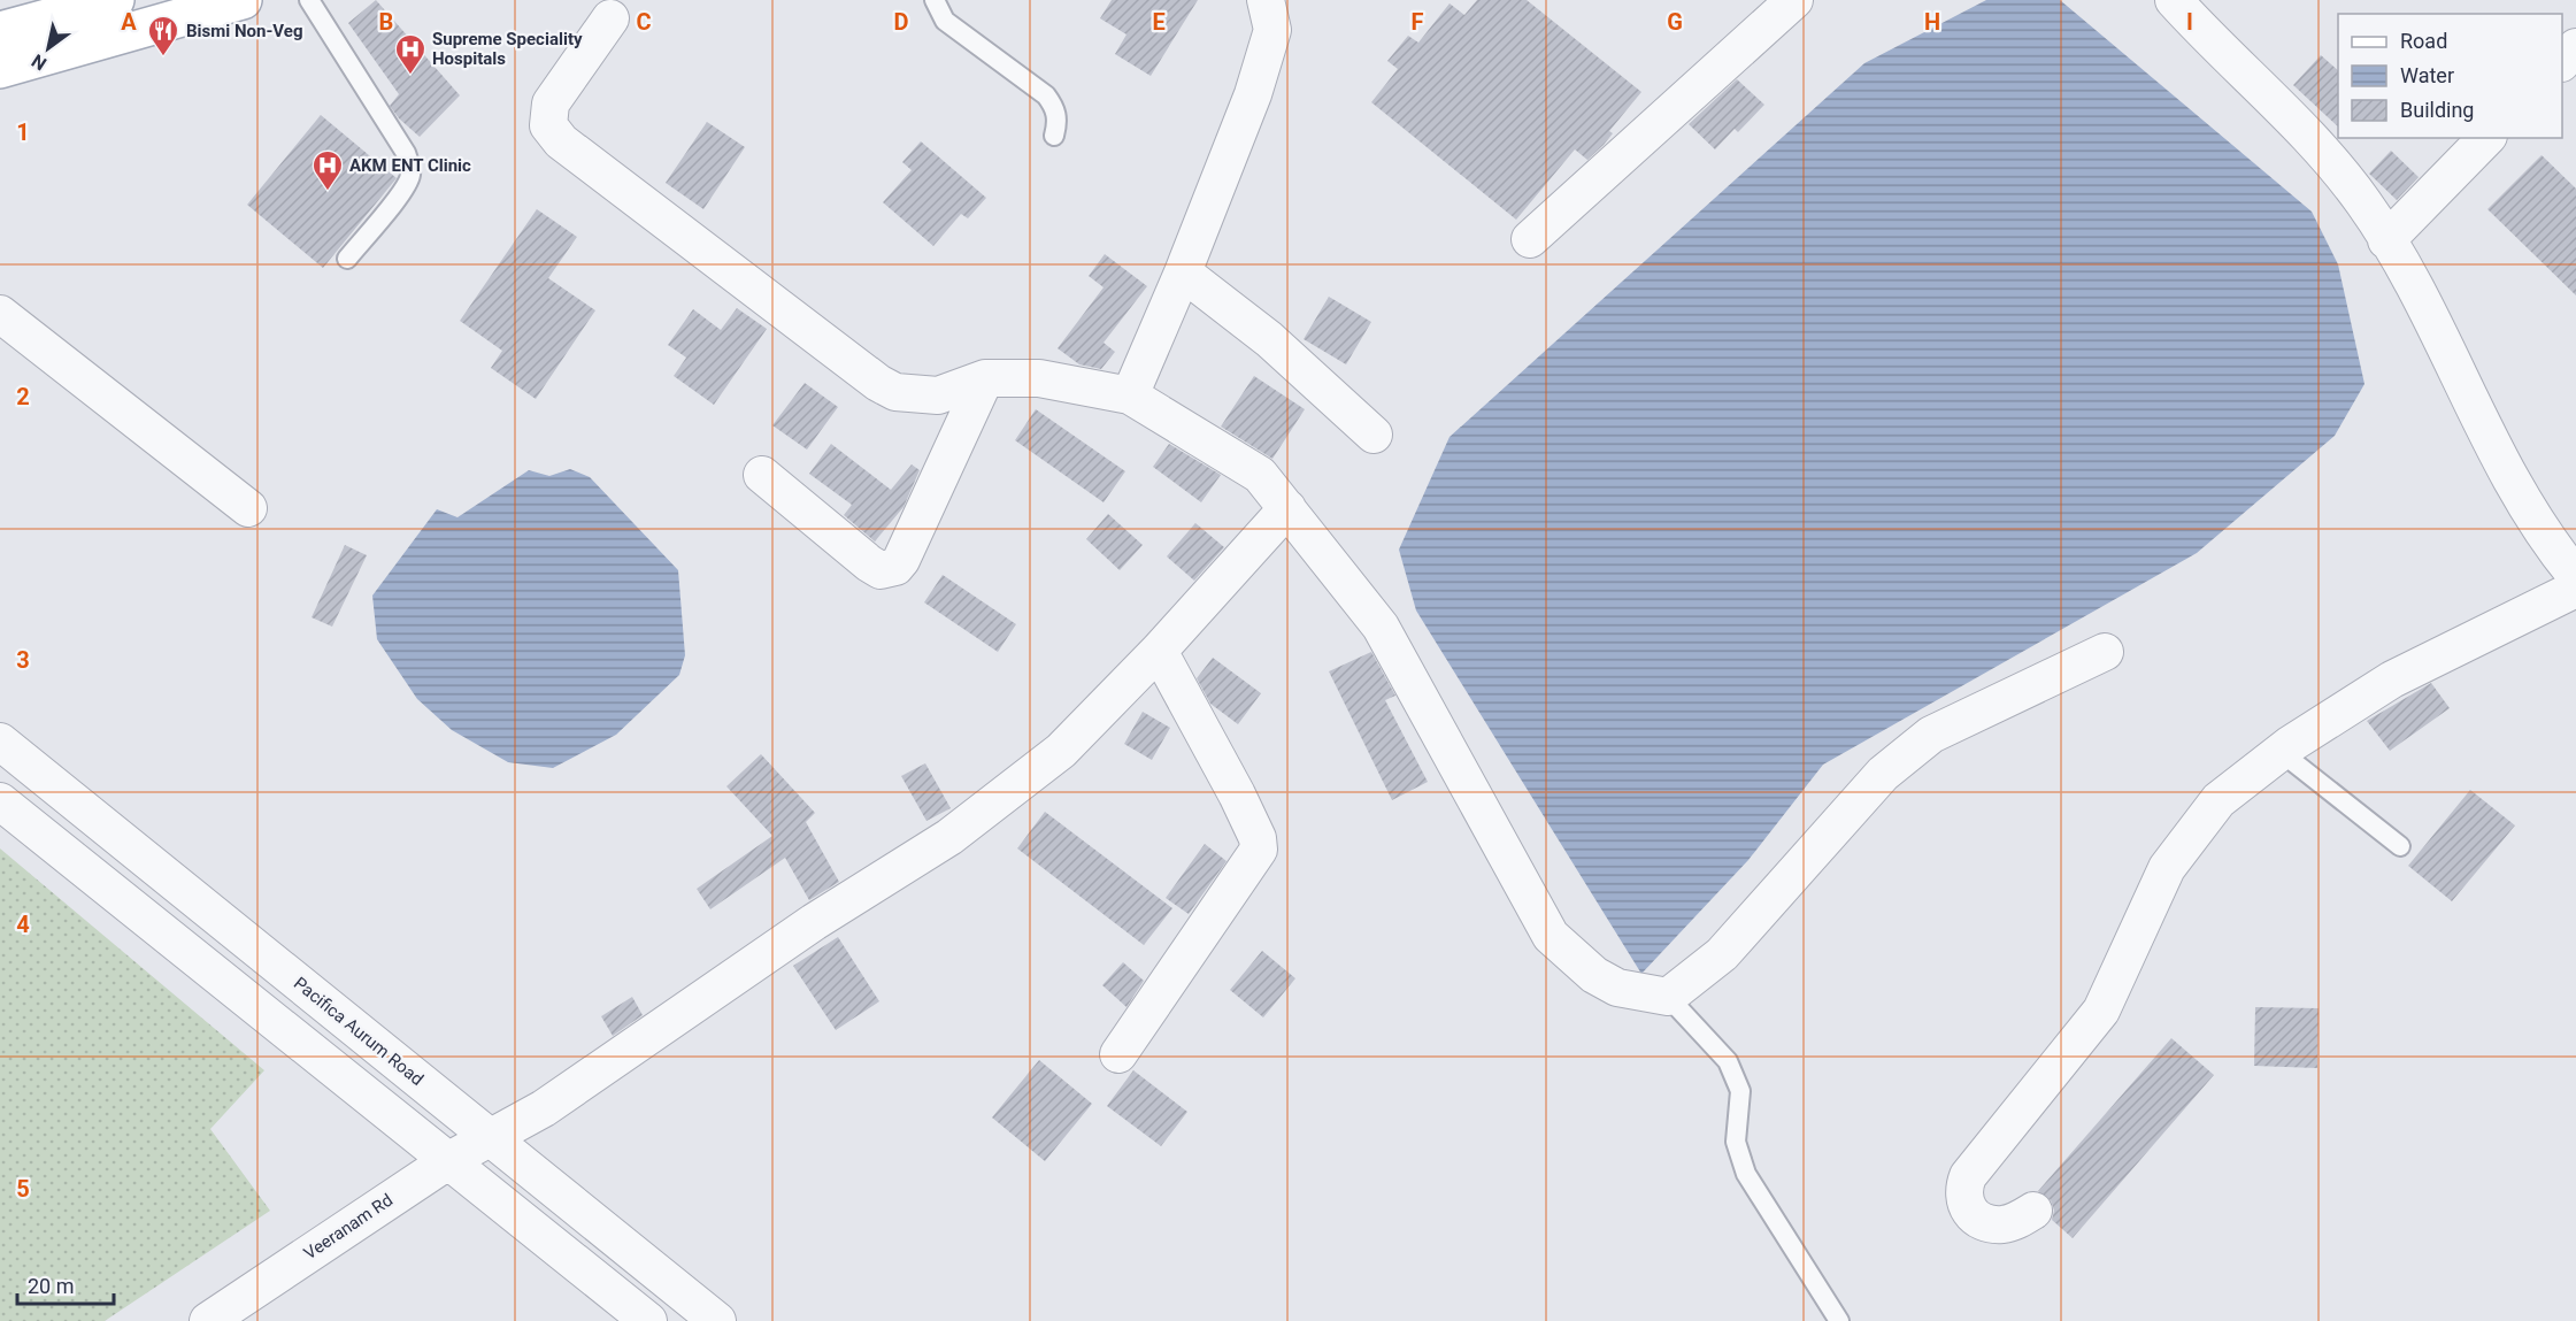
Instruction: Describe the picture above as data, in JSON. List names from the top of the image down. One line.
{"streets":{"street":["Pacifica Aurum Road","Veeranam Rd"]},"crossings":[["Pacifica Aurum Road","Veeranam Rd"]],"places":{"restaurant":["Bismi Non-Veg"],"hospital":["Supreme Speciality Hospitals","AKM ENT Clinic"]},"legend":["Road","Water","Building"],"scale_bar":"20 m","north":"bottom left","grid":{"columns":["A","B","C","D","E","F","G","H","I"],"rows":["1","2","3","4","5"]}}
